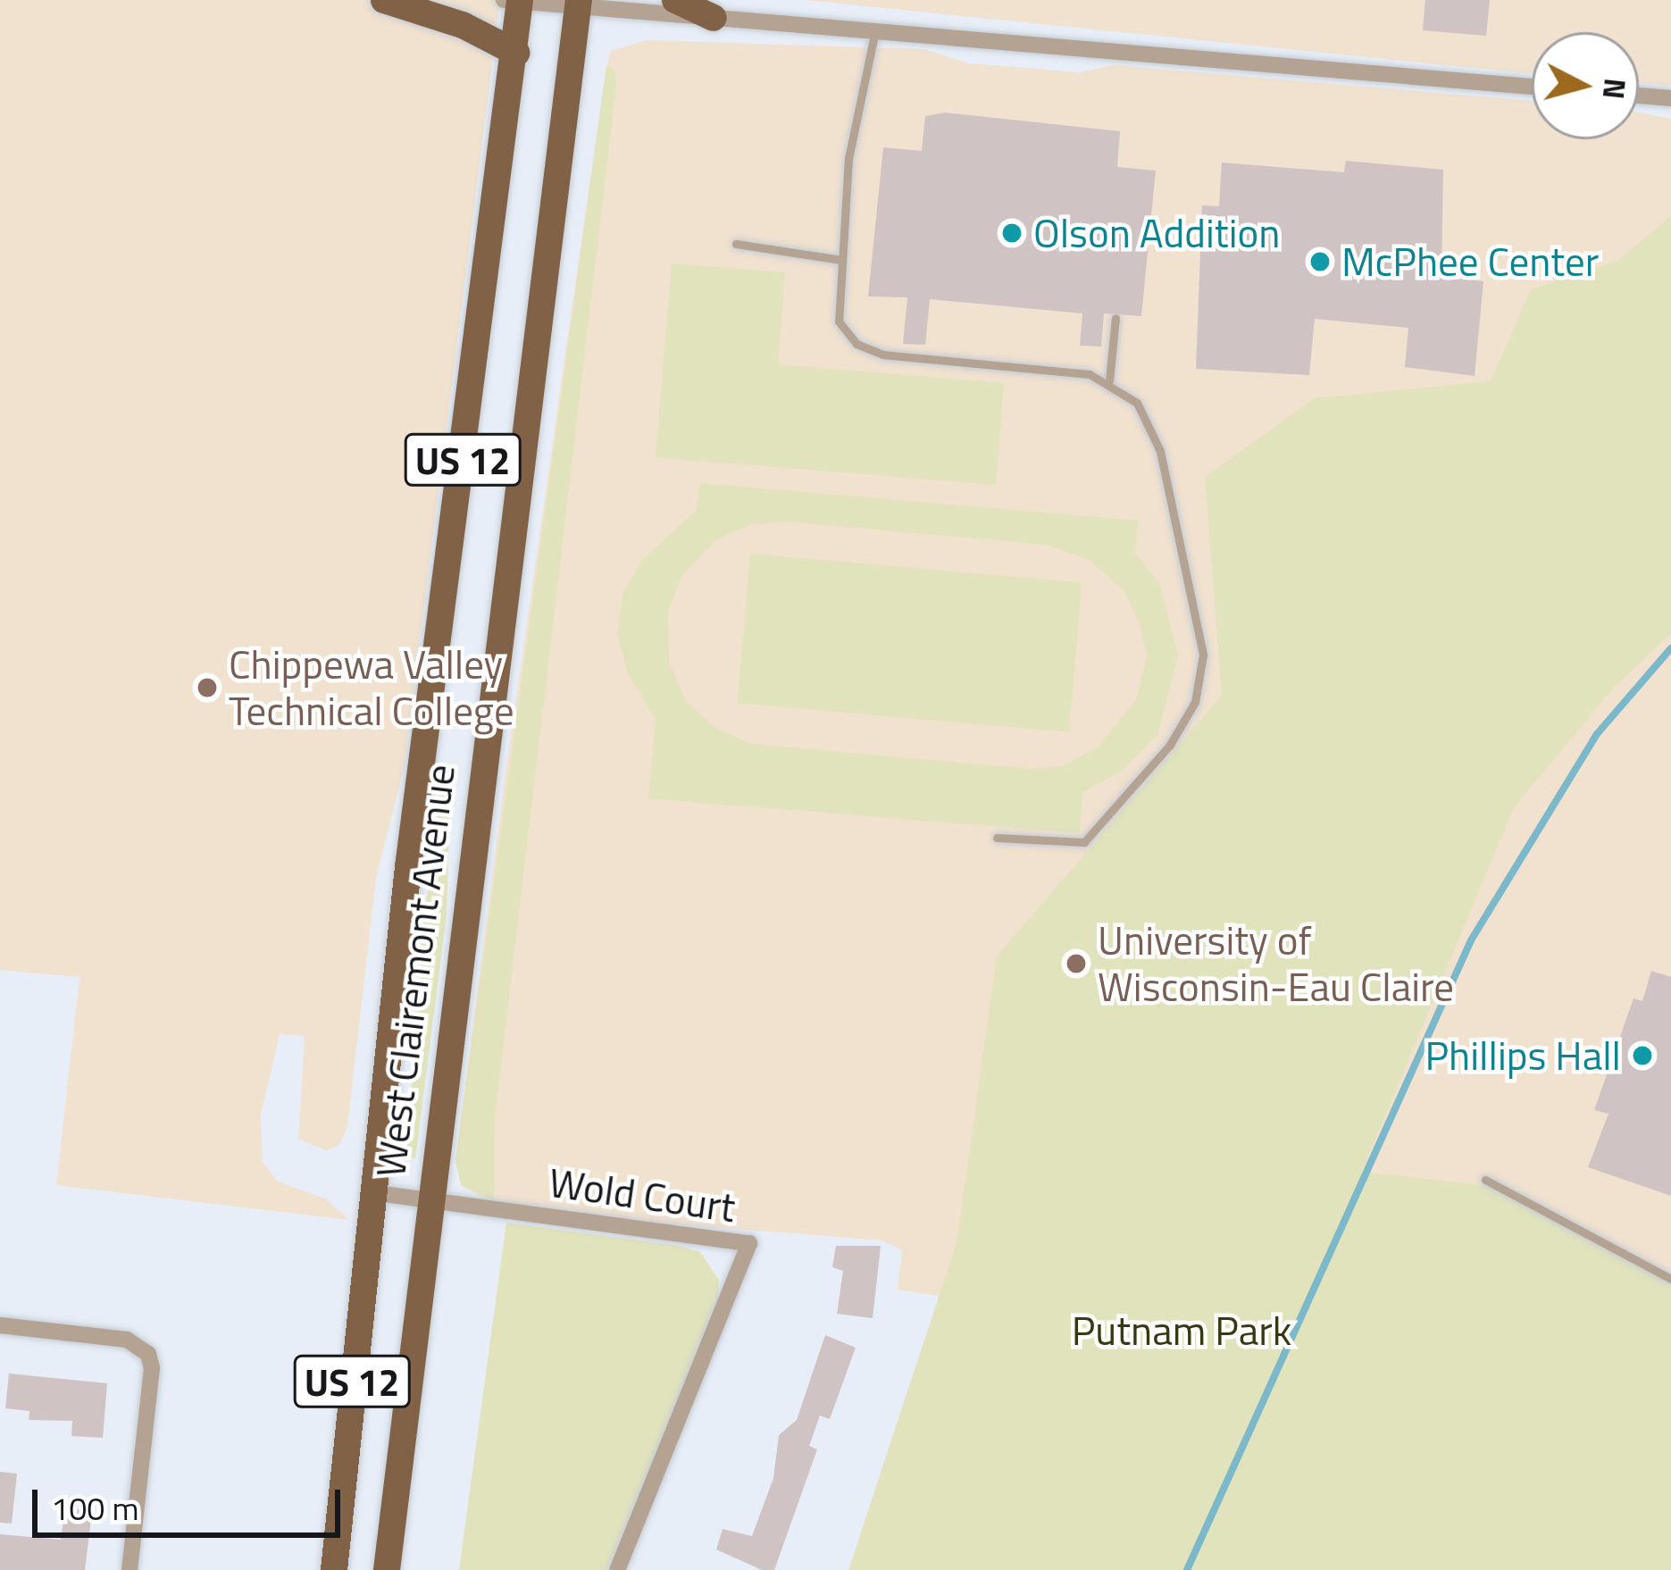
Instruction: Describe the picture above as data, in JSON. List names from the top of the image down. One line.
{"streets":{"main road":["US 12","West Clairemont Avenue"],"street":["Wold Court"]},"crossings":[["West Clairemont Avenue","Wold Court"]],"parks":["Putnam Park"],"places":["Olson Addition","McPhee Center","Chippewa Valley Technical College","University of Wisconsin-Eau Claire","Phillips Hall"],"scale_bar":"100 m","north":"right"}
